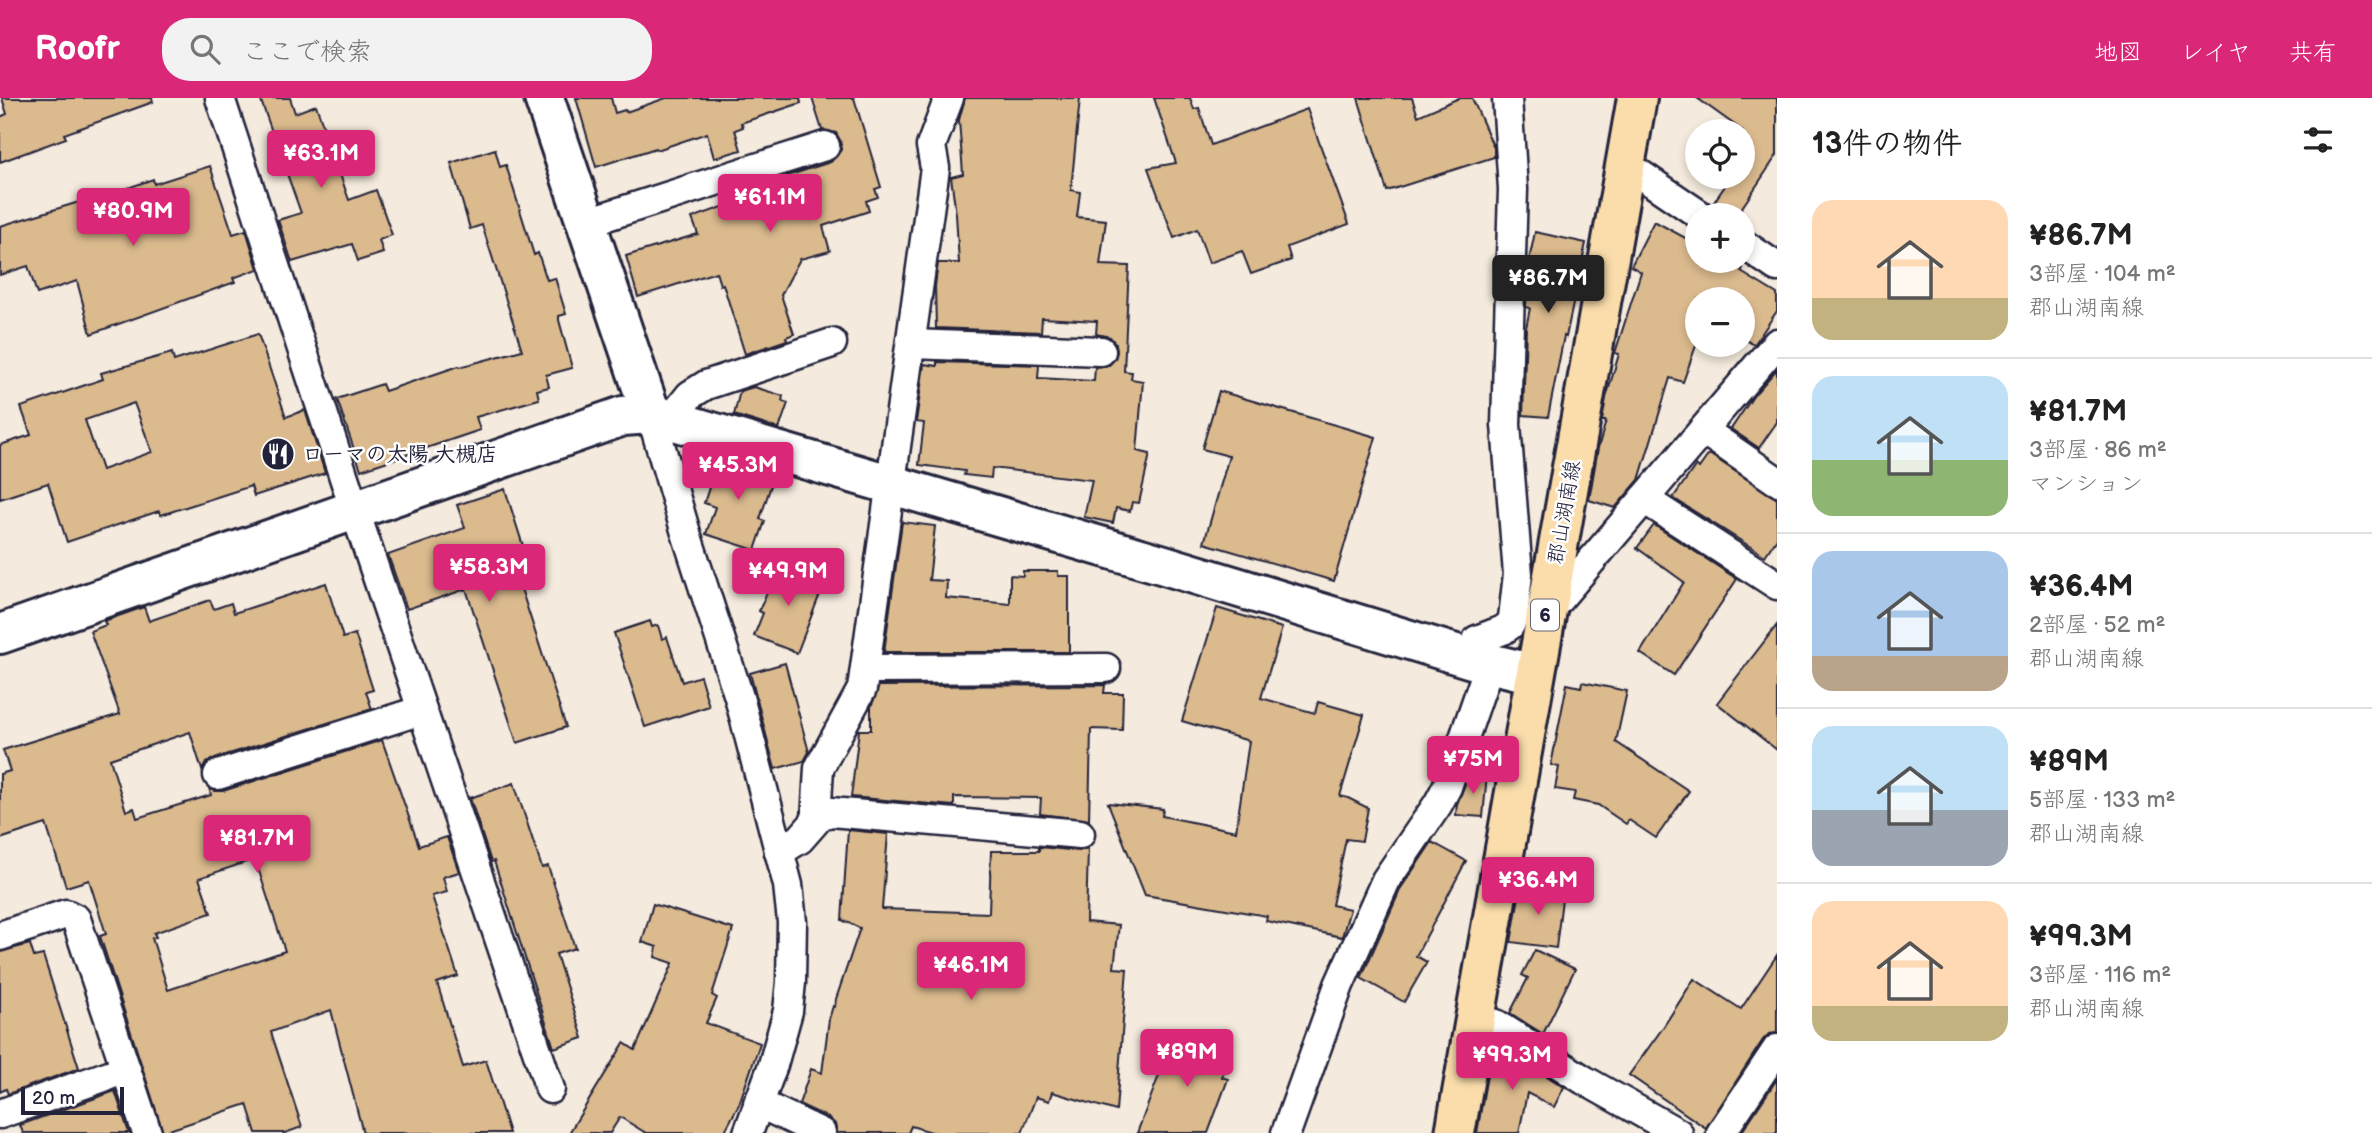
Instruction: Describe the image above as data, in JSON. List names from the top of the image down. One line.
{"streets":{"main road":["郡山湖南線","6"]},"places":{"restaurant":["ローマの太陽 大槻店"]},"scale_bar":"20 m","page":{"header":"Roofr","search":"ここで検索","nav":["地図","レイヤ","共有"],"heading":"13件の物件","map_buttons":["+","−"],"price":["¥63.1M","¥61.1M","¥80.9M","¥86.7M","¥45.3M","¥58.3M","¥49.9M","¥75M","¥81.7M","¥36.4M","¥46.1M","¥89M","¥99.3M"],"list":[{"name":"¥86.7M","note":"3部屋 · 104 m² · 郡山湖南線"},{"name":"¥81.7M","note":"3部屋 · 86 m² · マンション"},{"name":"¥36.4M","note":"2部屋 · 52 m² · 郡山湖南線"},{"name":"¥89M","note":"5部屋 · 133 m² · 郡山湖南線"},{"name":"¥99.3M","note":"3部屋 · 116 m² · 郡山湖南線"}],"scale":"20 m"}}
